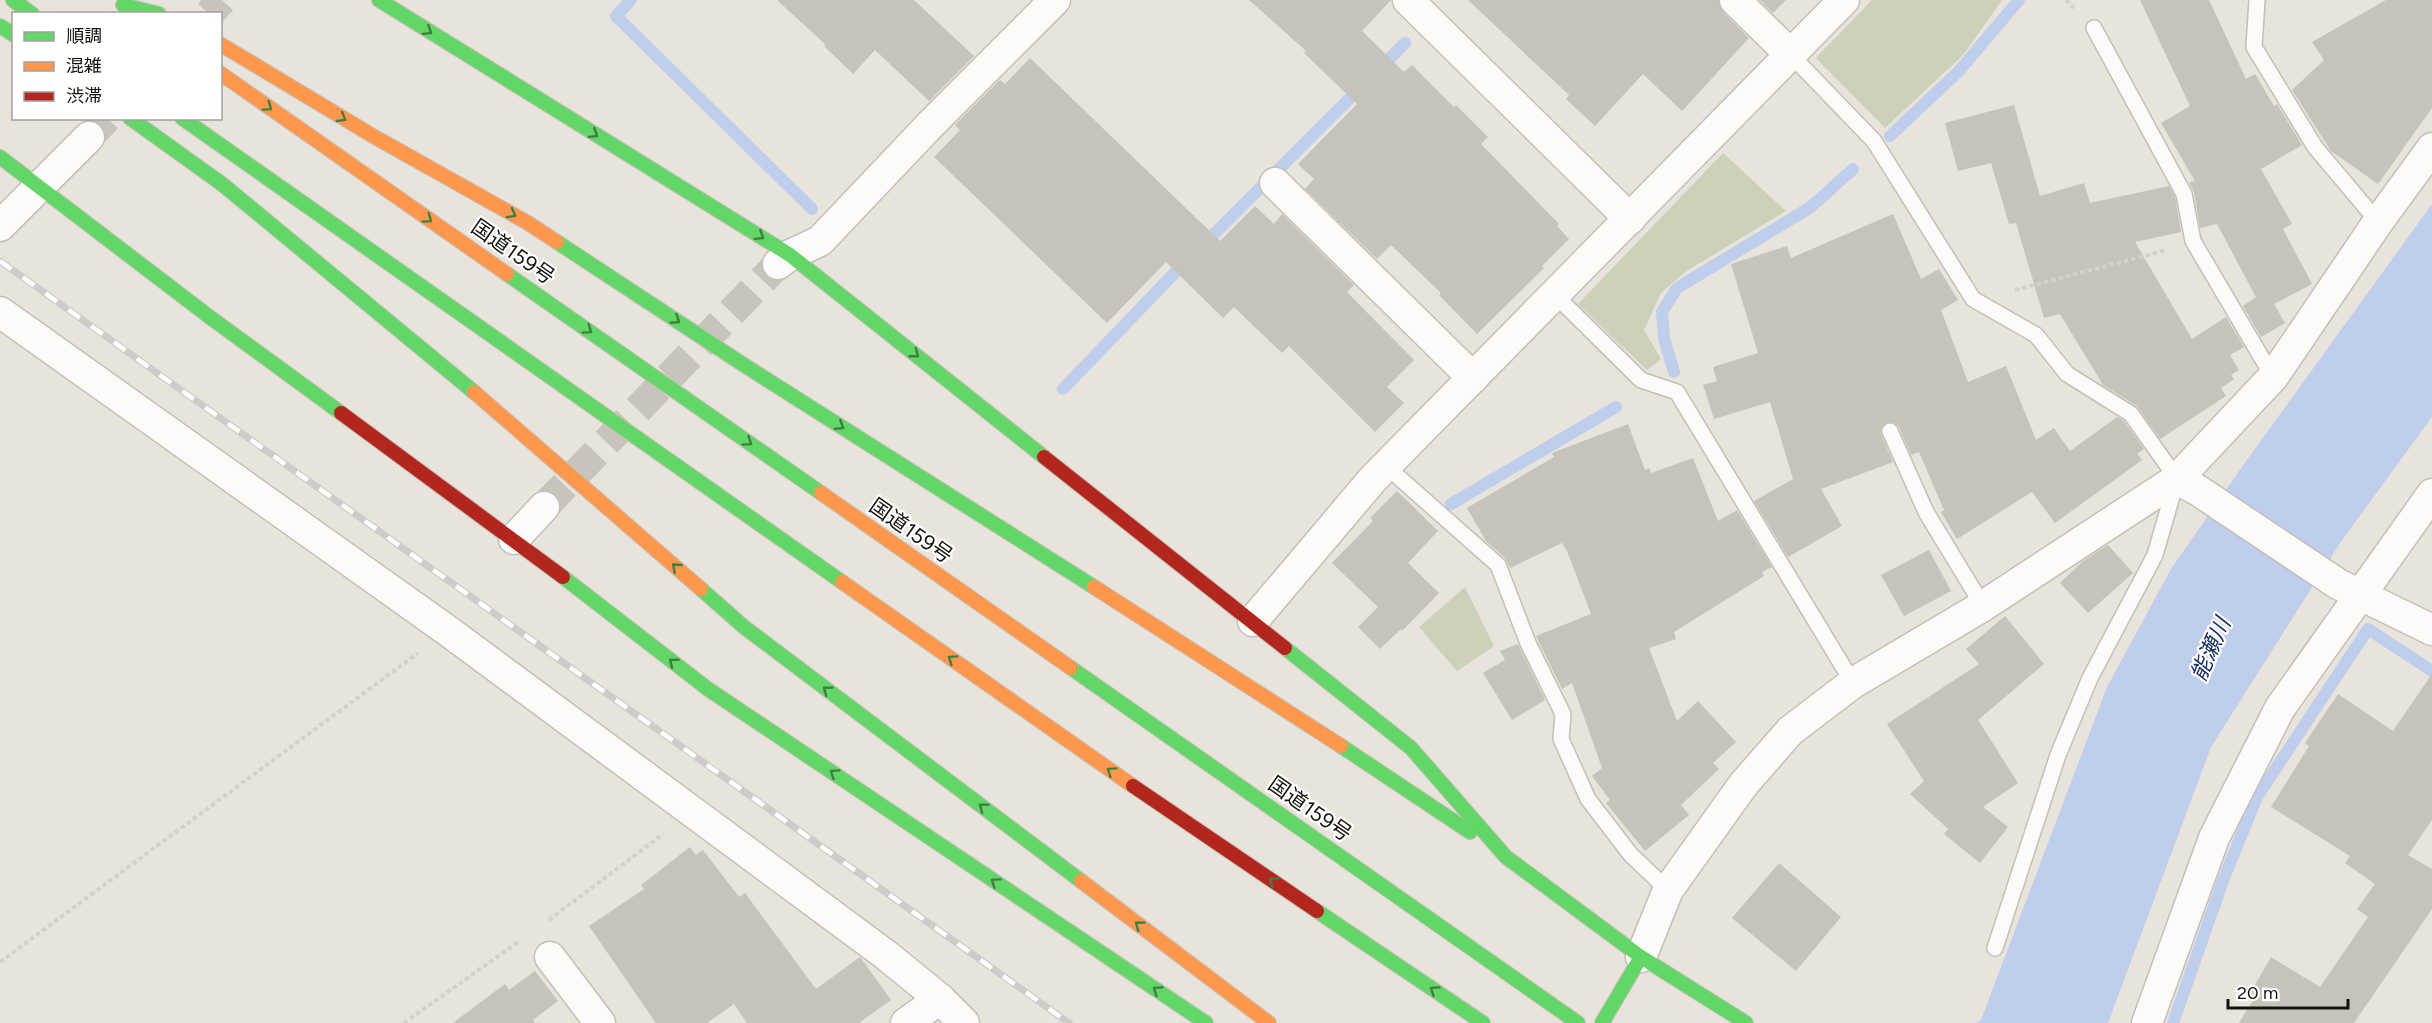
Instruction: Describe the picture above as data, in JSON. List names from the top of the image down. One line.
{"streets":{"main road":["国道159号"]},"water":["能瀬川"],"legend":["順調","混雑","渋滞"],"scale_bar":"20 m"}
